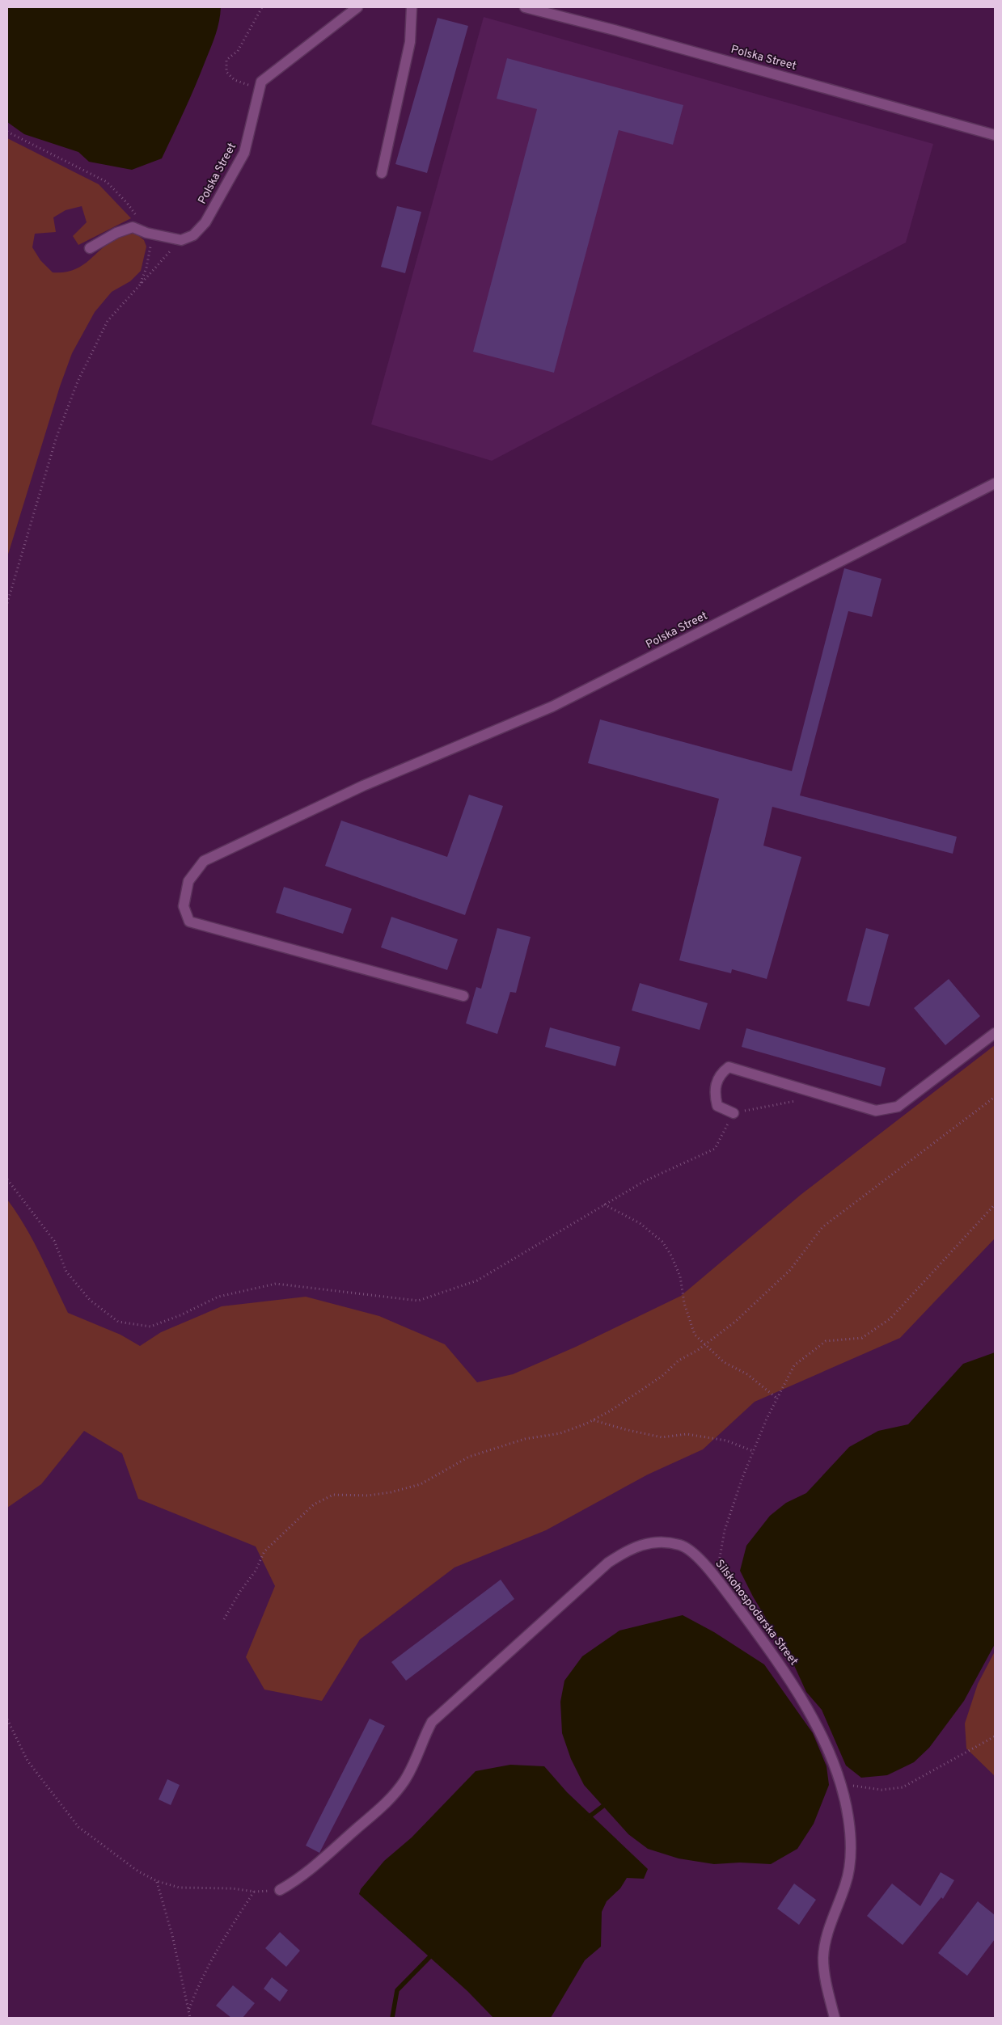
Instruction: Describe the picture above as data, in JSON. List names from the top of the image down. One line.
{"streets":{"street":["Polska Street","Silskohospodarska Street"]}}
